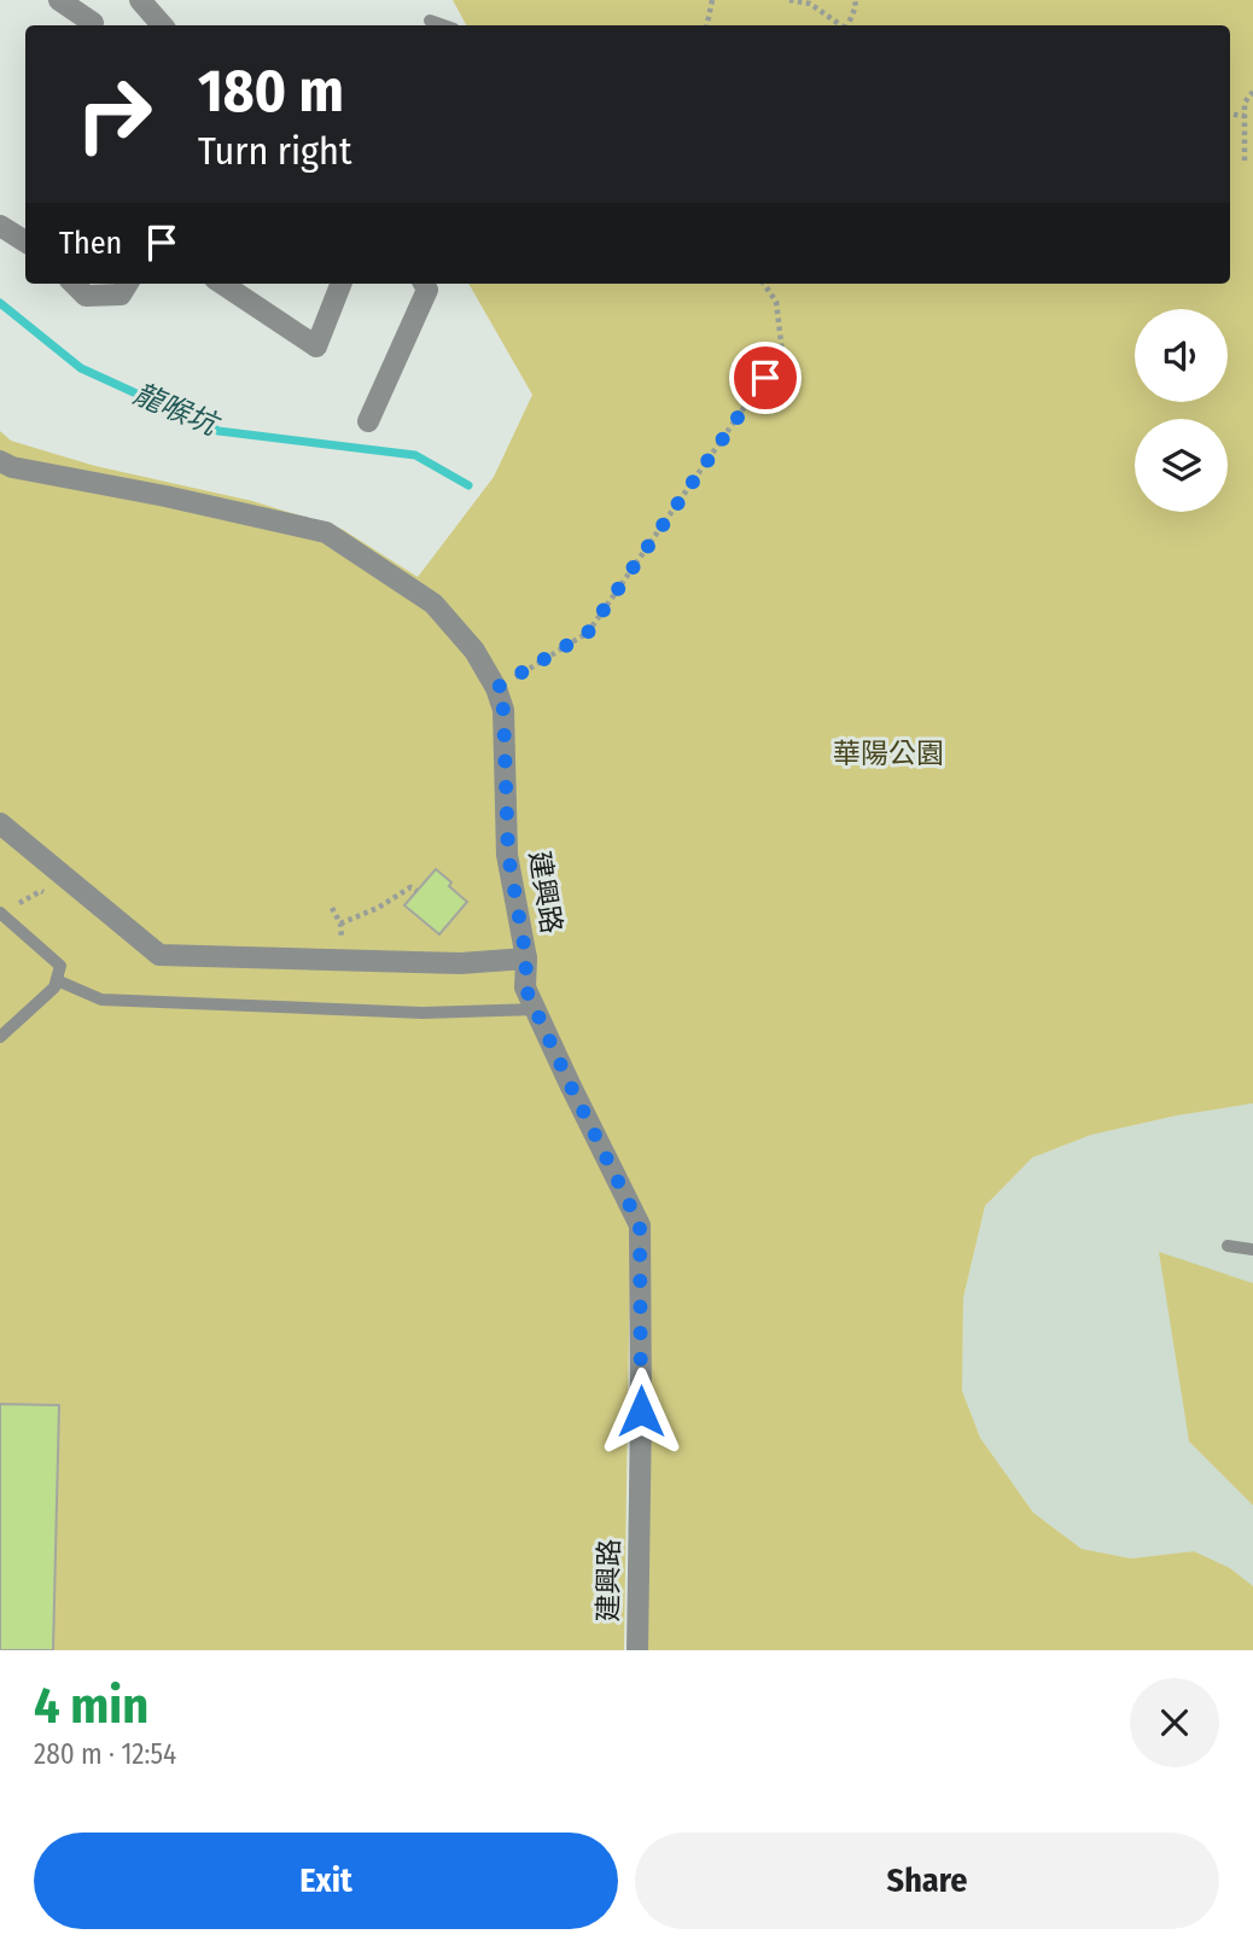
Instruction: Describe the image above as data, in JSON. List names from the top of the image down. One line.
{"streets":{"street":["建興路"]},"water":["龍喉坑"],"parks":["華陽公園"],"page":{"turn":["180 m","Turn right"],"then":"Then","heading":["4 min","280 m · 12:54"],"buttons":["Exit","Share"]}}
